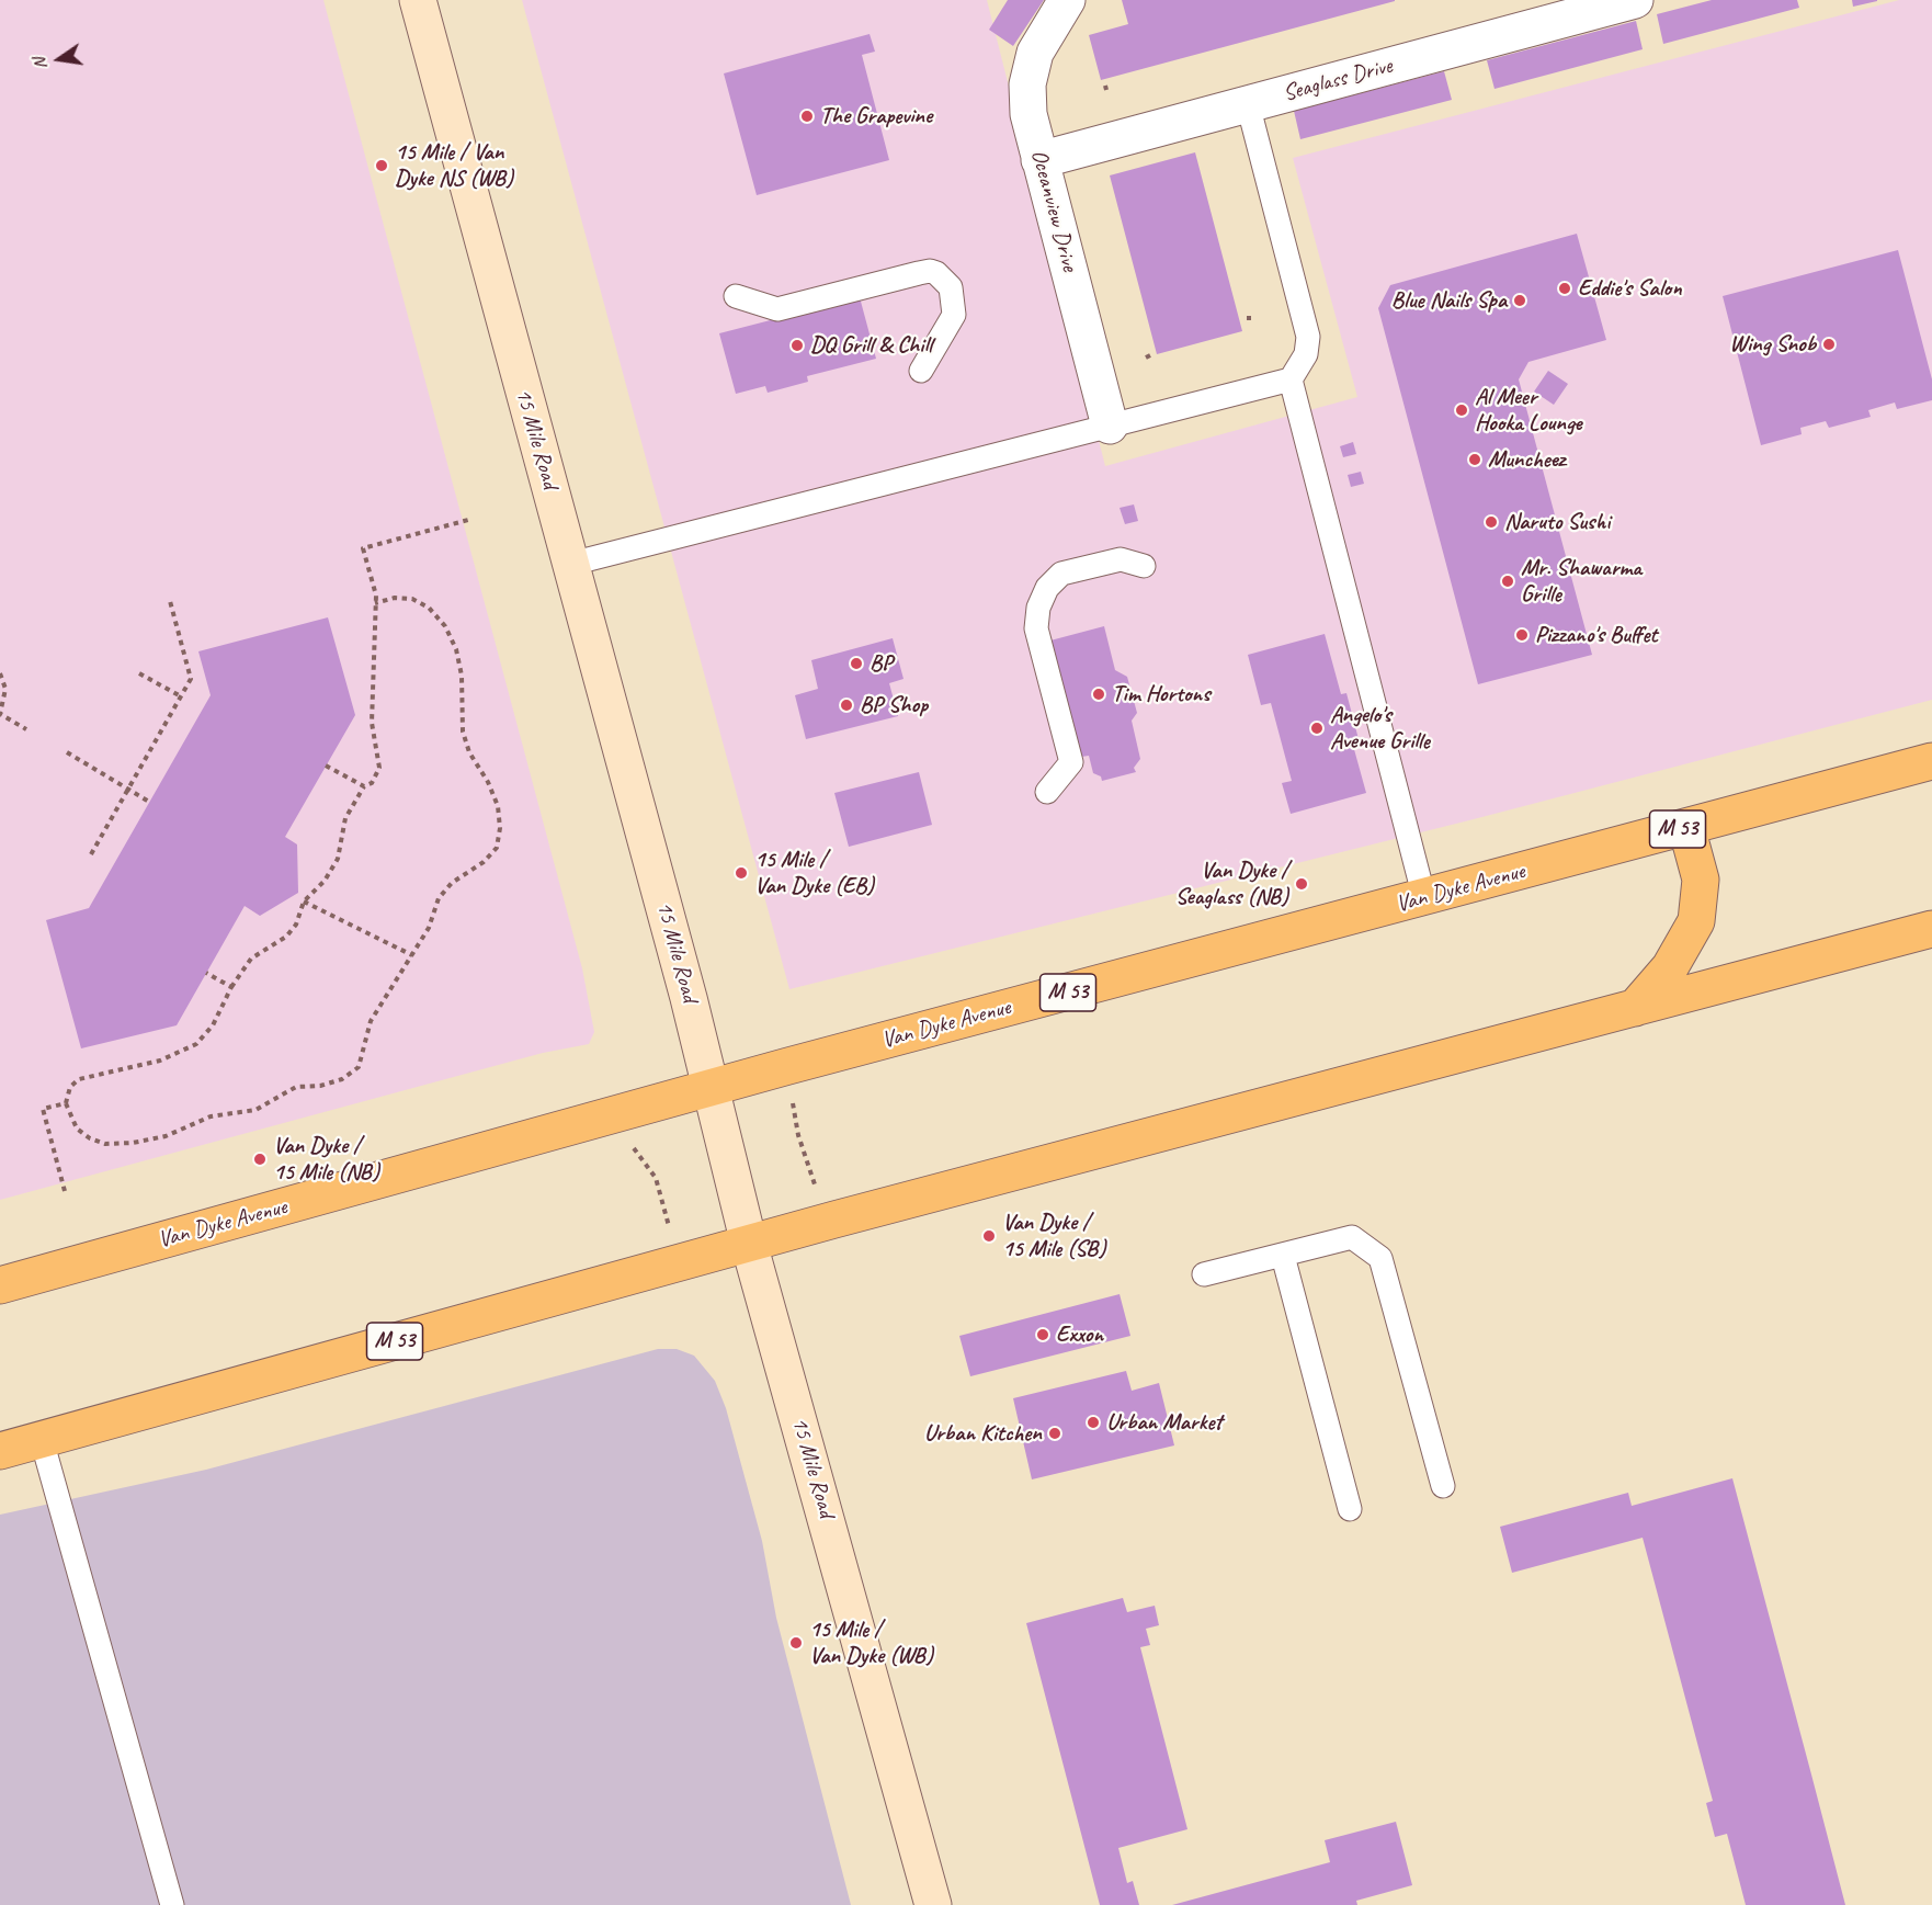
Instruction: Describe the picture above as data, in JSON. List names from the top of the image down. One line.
{"streets":{"main road":["15 Mile Road","M 53","Van Dyke Avenue"],"street":["Seaglass Drive","Oceanview Drive"]},"crossings":[["Seaglass Drive","Oceanview Drive"],["15 Mile Road","M 53"],["15 Mile Road","Van Dyke Avenue"]],"places":["The Grapevine","15 Mile / Van Dyke NS (WB)","Eddie's Salon","Blue Nails Spa","Wing Snob","DQ Grill & Chill","Al Meer Hooka Lounge","Muncheez","Naruto Sushi","Mr. Shawarma Grille","Pizzano's Buffet","BP","Tim Hortons","BP Shop","Angelo's Avenue Grille","15 Mile / Van Dyke (EB)","Van Dyke / Seaglass (NB)","Van Dyke / 15 Mile (NB)","Van Dyke / 15 Mile (SB)","Exxon","Urban Market","Urban Kitchen","15 Mile / Van Dyke (WB)"],"north":"left"}
